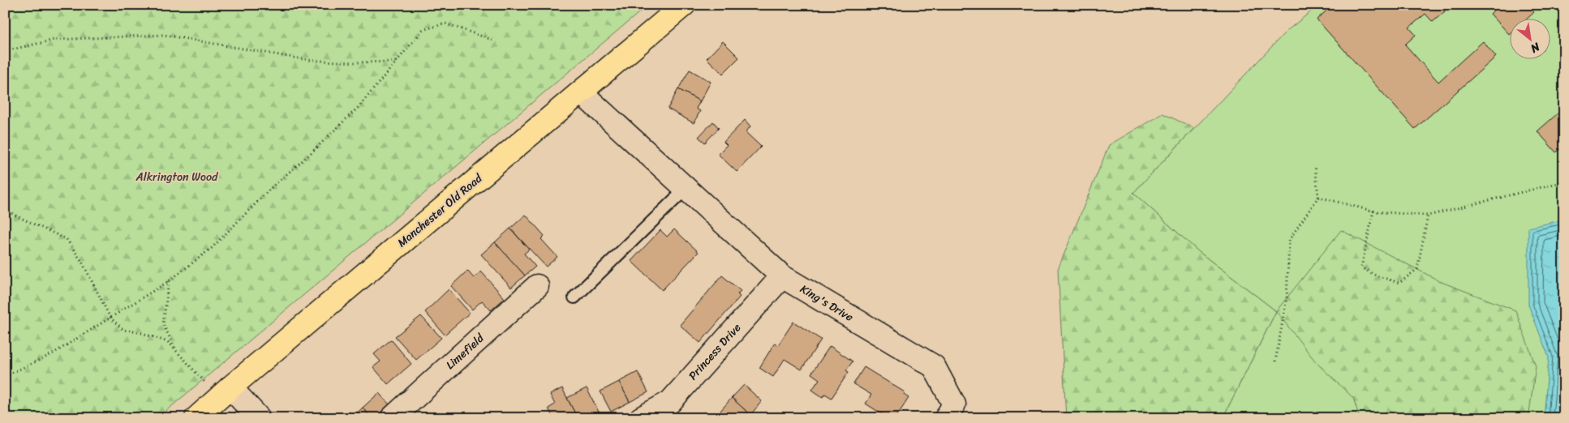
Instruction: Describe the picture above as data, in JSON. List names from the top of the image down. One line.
{"streets":{"main road":["Manchester Old Road"],"street":["King's Drive","Limefield","Princess Drive"]},"crossings":[["Manchester Old Road","King's Drive"],["King's Drive","Princess Drive"]],"parks":["Alkrington Wood"],"north":"bottom right"}
